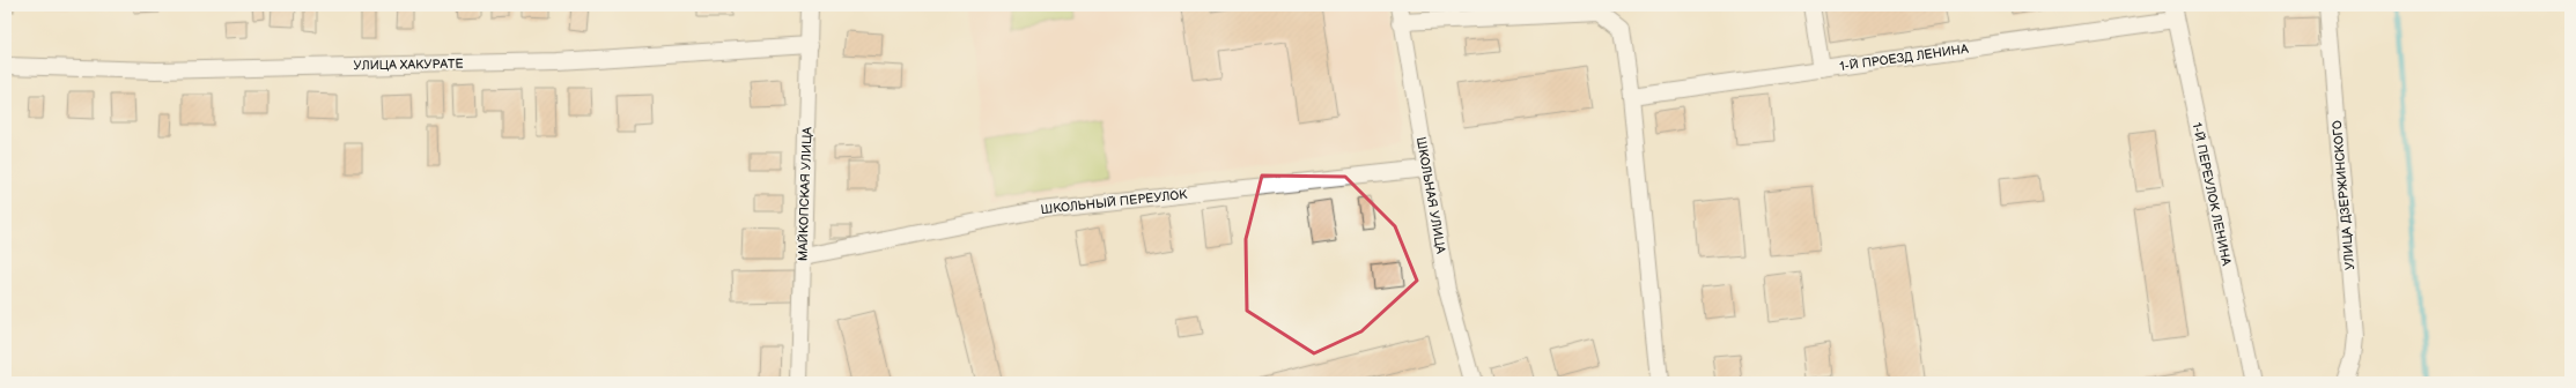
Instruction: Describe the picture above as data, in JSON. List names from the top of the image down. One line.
{"streets":{"street":["1-Й ПРОЕЗД ЛЕНИНА","УЛИЦА ХАКУРАТЕ","МАЙКОПСКАЯ УЛИЦА","1-Й ПЕРЕУЛОК ЛЕНИНА","ШКОЛЬНАЯ УЛИЦА","УЛИЦА ДЗЕРЖИНСКОГО","ШКОЛЬНЫЙ ПЕРЕУЛОК"]},"crossings":[["1-Й ПРОЕЗД ЛЕНИНА","1-Й ПЕРЕУЛОК ЛЕНИНА"],["УЛИЦА ХАКУРАТЕ","МАЙКОПСКАЯ УЛИЦА"],["МАЙКОПСКАЯ УЛИЦА","ШКОЛЬНЫЙ ПЕРЕУЛОК"],["ШКОЛЬНАЯ УЛИЦА","ШКОЛЬНЫЙ ПЕРЕУЛОК"]]}
